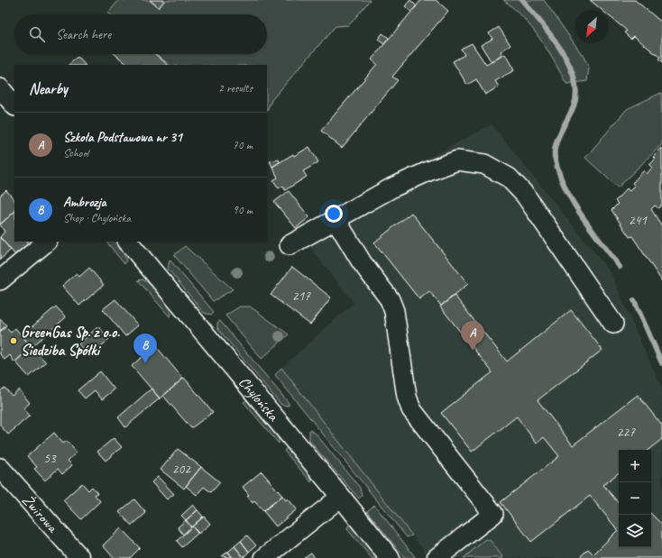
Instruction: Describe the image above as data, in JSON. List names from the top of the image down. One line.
{"streets":{"street":["Chylońska","Żwirowa"]},"places":["GreenGas Sp. z o.o. Siedziba Spółki"],"house_numbers":["241","217","227","53","202"],"north":"bottom left","page":{"search":"Search here","heading":["Nearby","2 results"],"list":[{"mark":"A","name":"Szkoła Podstawowa nr 31","note":"School","value":"70 m"},{"mark":"B","name":"Ambrozja","note":"Shop · Chylońska","value":"90 m"}],"pins":["A","B"],"map_buttons":["+","−"]}}
